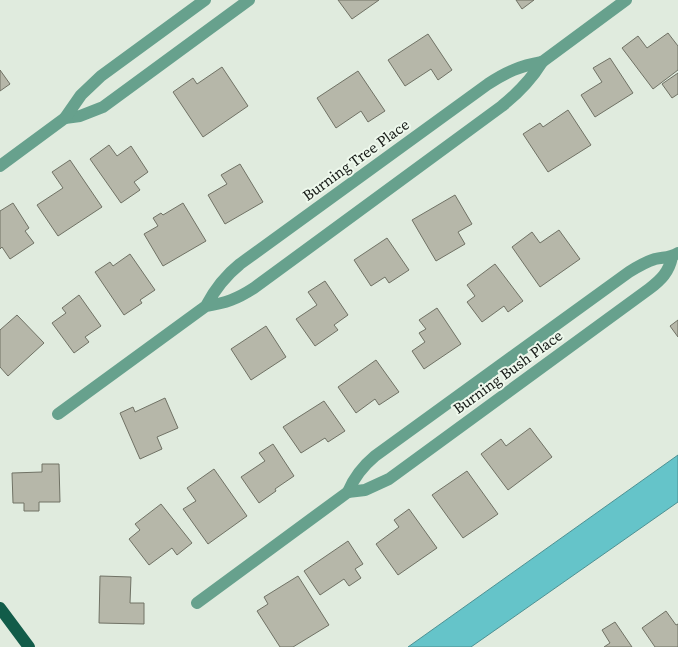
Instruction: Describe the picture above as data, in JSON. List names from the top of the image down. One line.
{"streets":{"street":["Burning Tree Place","Burning Bush Place"]}}
